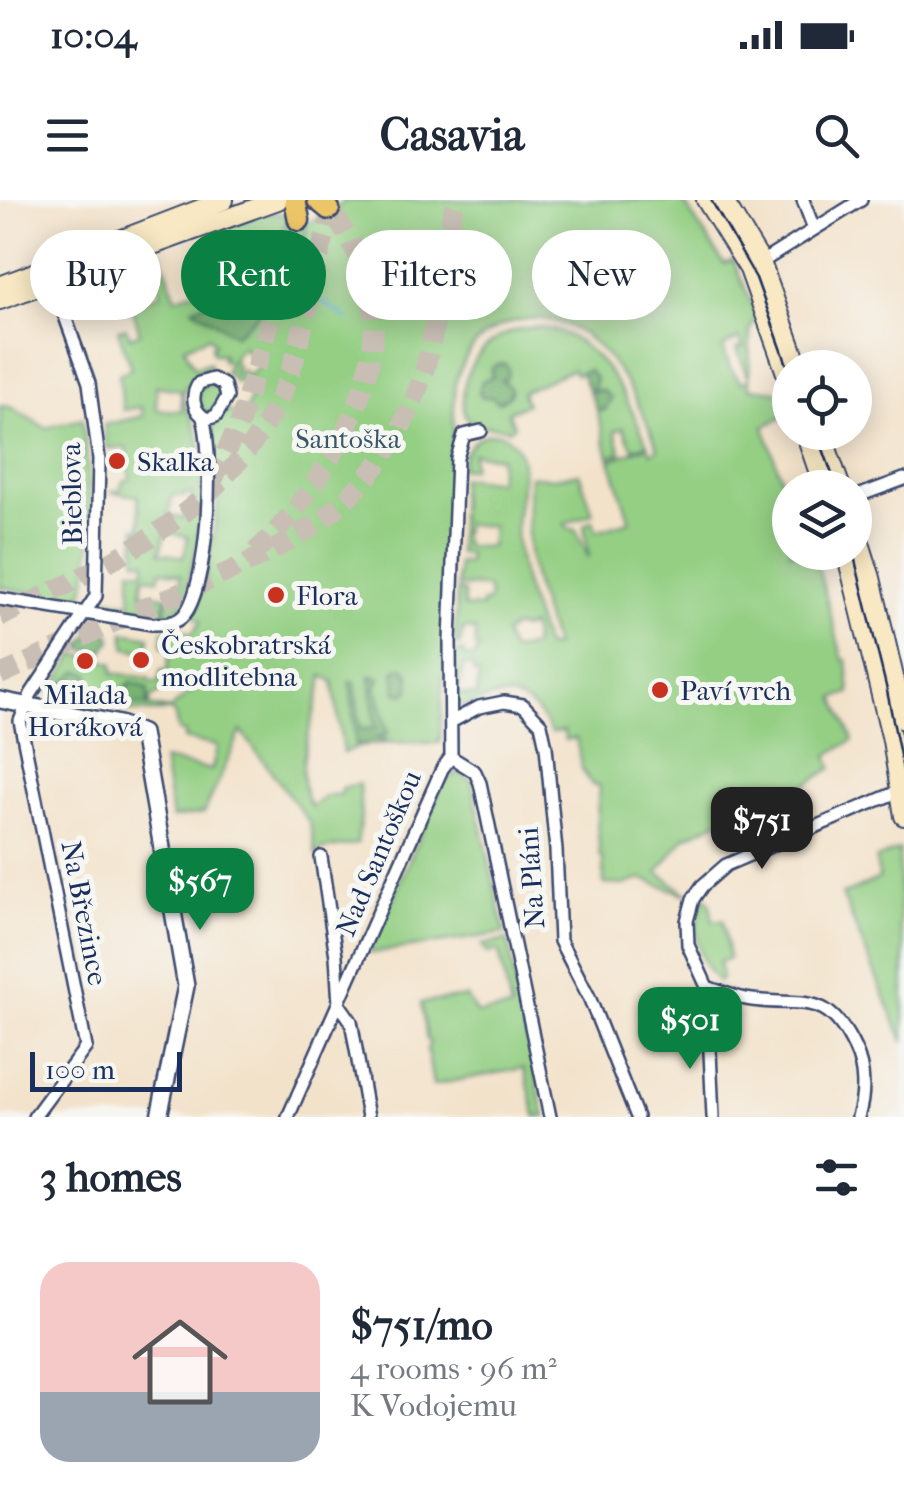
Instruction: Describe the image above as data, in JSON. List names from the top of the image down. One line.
{"streets":{"street":["Bieblova","Nad Santoškou","Na Pláni","Na Březince"]},"crossings":[["Bieblova","Na Březince"],["Nad Santoškou","Na Pláni"]],"parks":["Santoška"],"places":["Skalka","Flora","Českobratrská modlitebna","Milada Horáková","Paví vrch"],"scale_bar":"100 m","page":{"status":"10:04","header":"Casavia","chip":["Buy","Rent","Filters","New"],"price":["$751","$567","$501"],"scale":"100 m","heading":"3 homes","list":[{"name":"$751/mo","note":"4 rooms · 96 m² · K Vodojemu"}]}}
